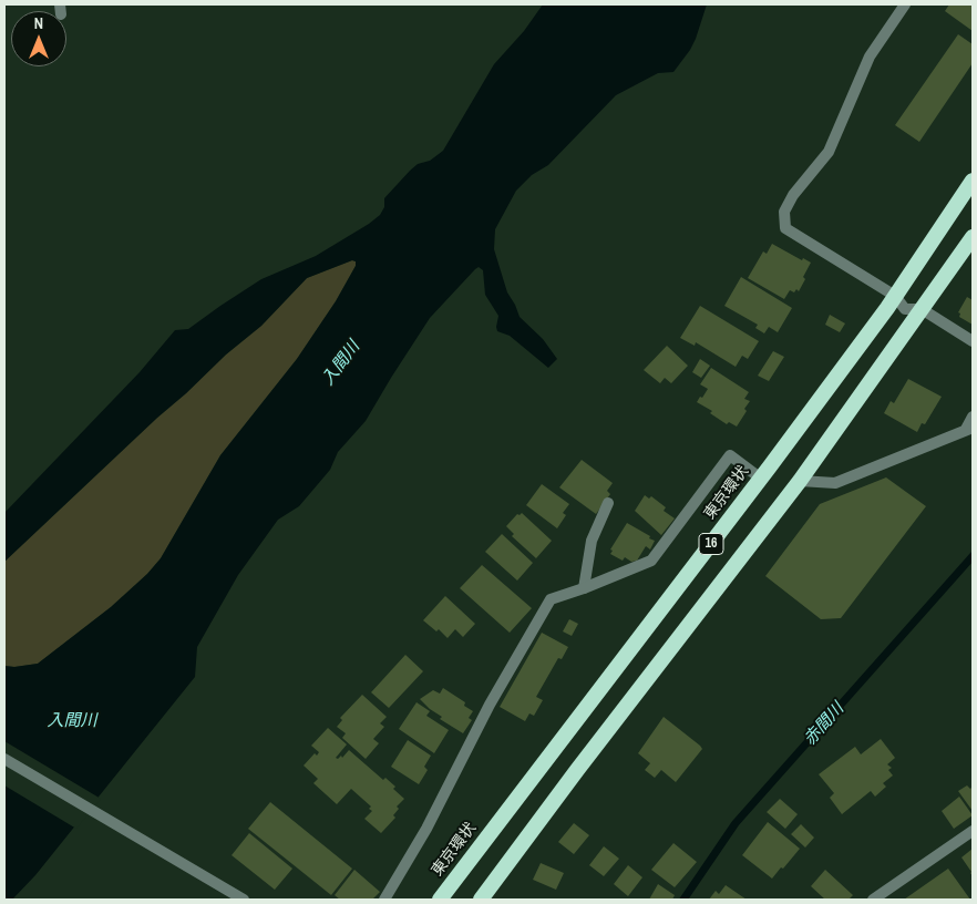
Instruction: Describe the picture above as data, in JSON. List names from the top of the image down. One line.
{"streets":{"highway":["東京環状","16"]},"water":["入間川","赤間川"],"north":"top"}
